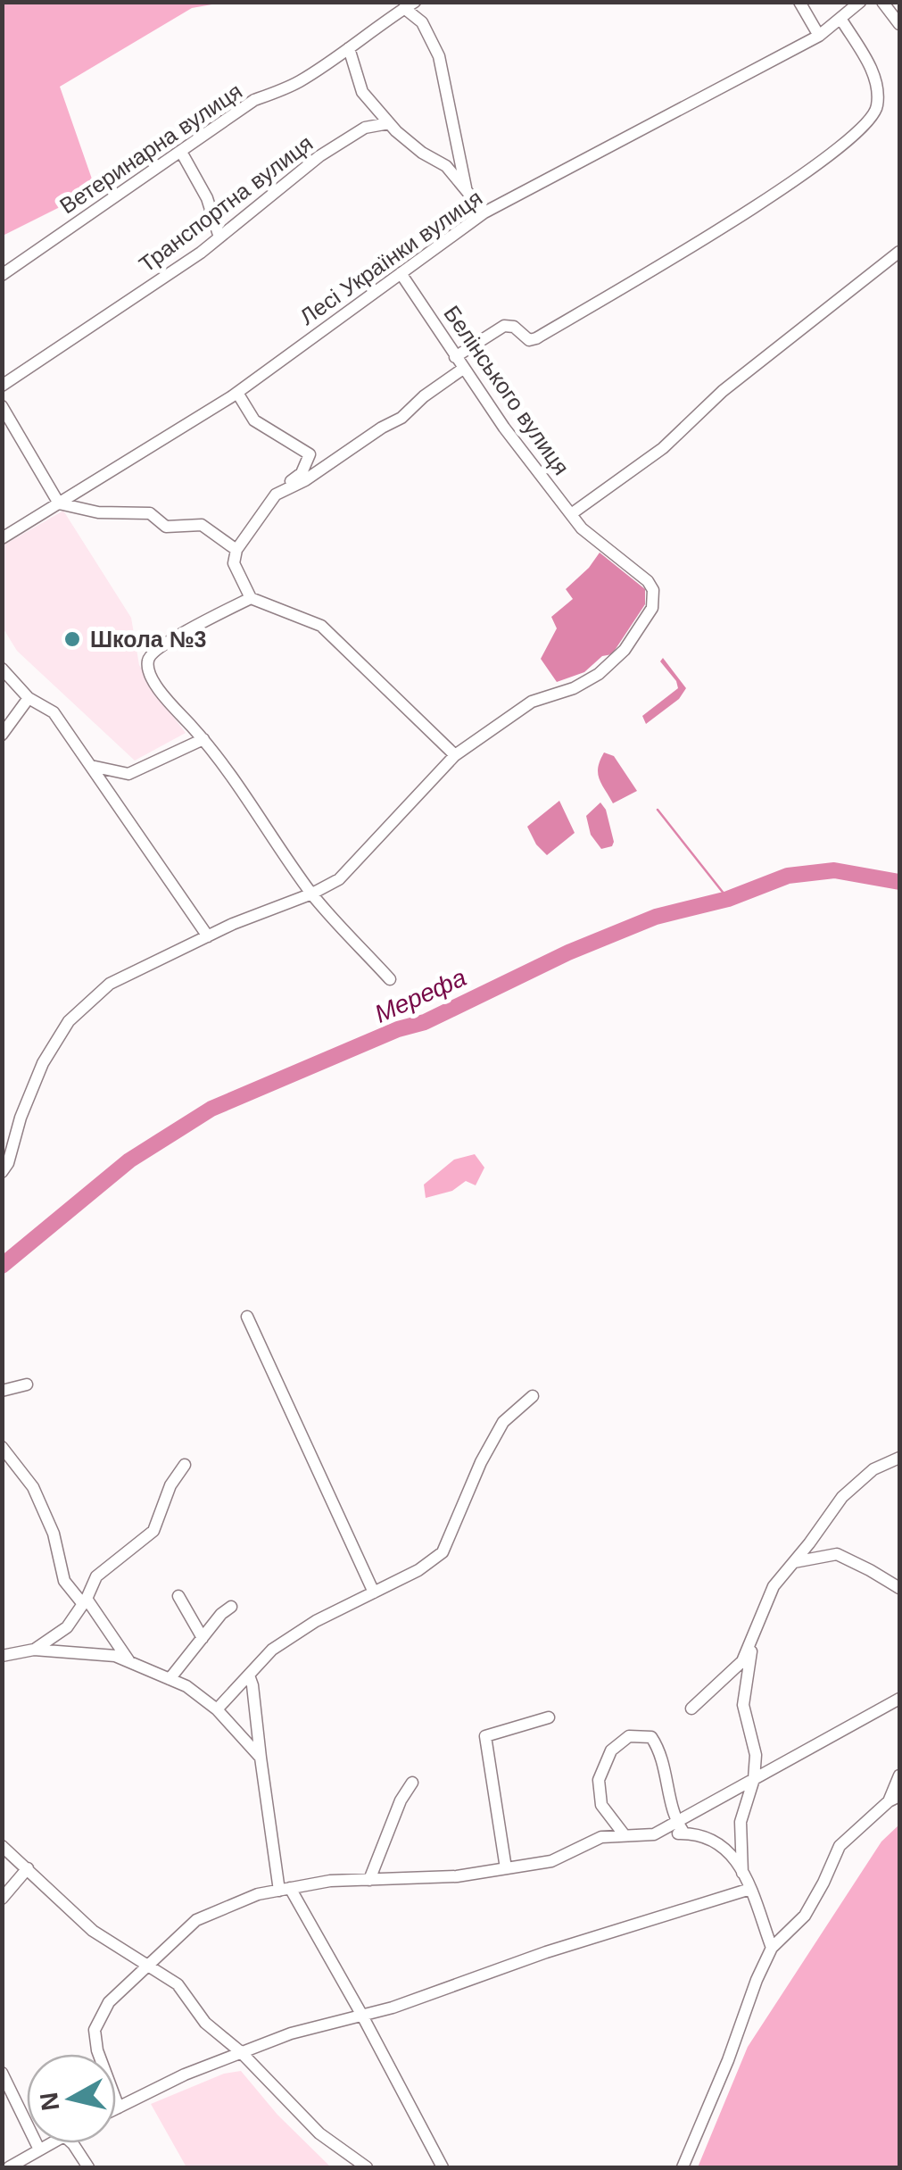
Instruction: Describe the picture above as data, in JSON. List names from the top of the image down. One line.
{"streets":{"street":["Ветеринарна вулиця","Транспортна вулиця","Лесі Українки вулиця","Белінського вулиця"]},"crossings":[["Лесі Українки вулиця","Белінського вулиця"]],"water":["Мерефа"],"places":["Школа №3"],"north":"left"}
